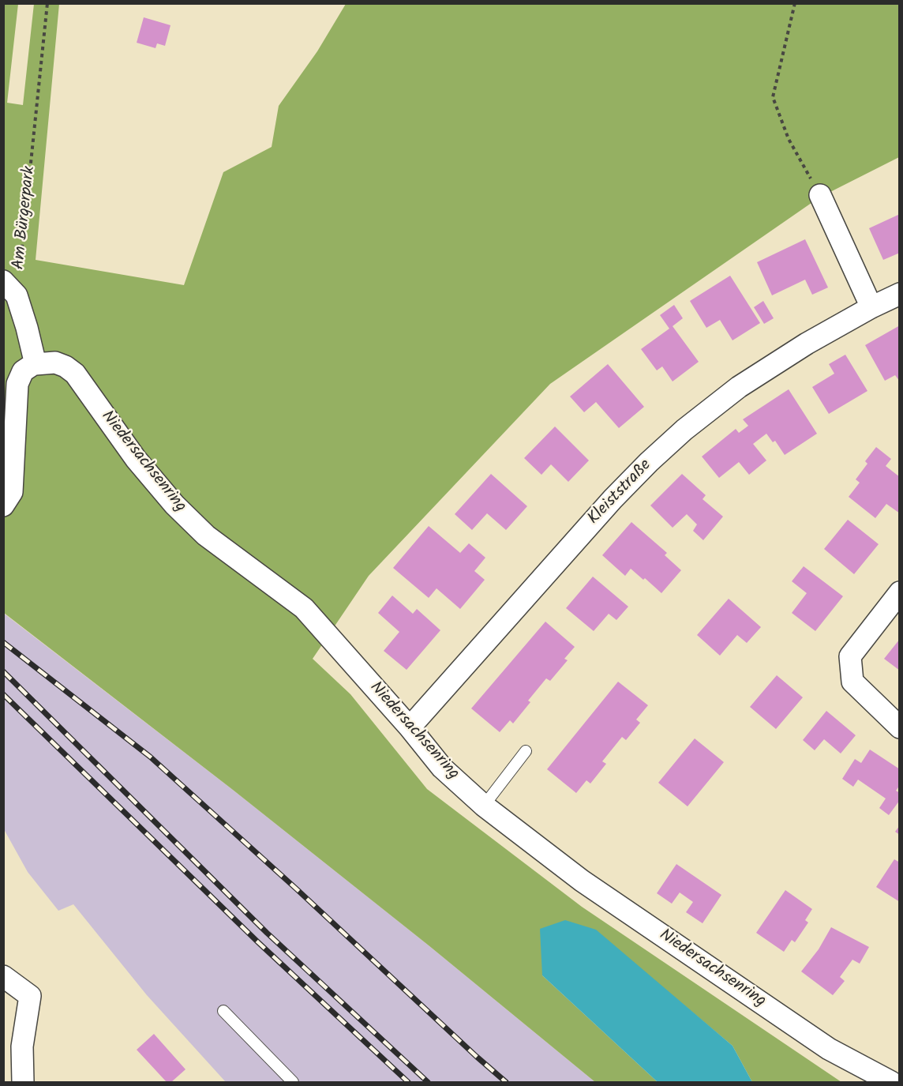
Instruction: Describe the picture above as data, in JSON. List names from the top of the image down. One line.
{"streets":{"street":["Niedersachsenring","Kleiststraße"],"path":["Am Bürgerpark"]},"crossings":[["Niedersachsenring","Kleiststraße"]]}
